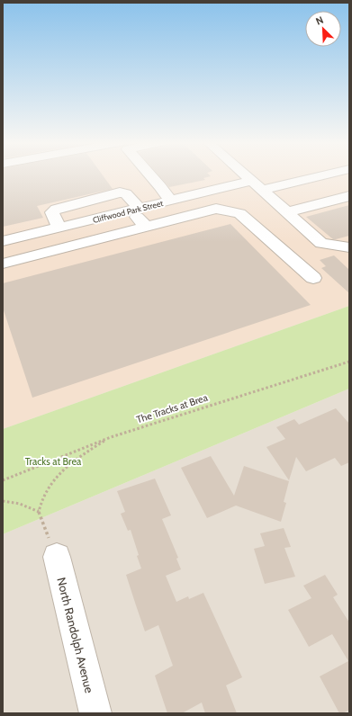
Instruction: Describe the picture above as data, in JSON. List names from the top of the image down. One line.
{"streets":{"street":["Cliffwood Park Street","North Randolph Avenue"],"path":["The Tracks at Brea"]},"parks":["Tracks at Brea"],"north":"top left"}
